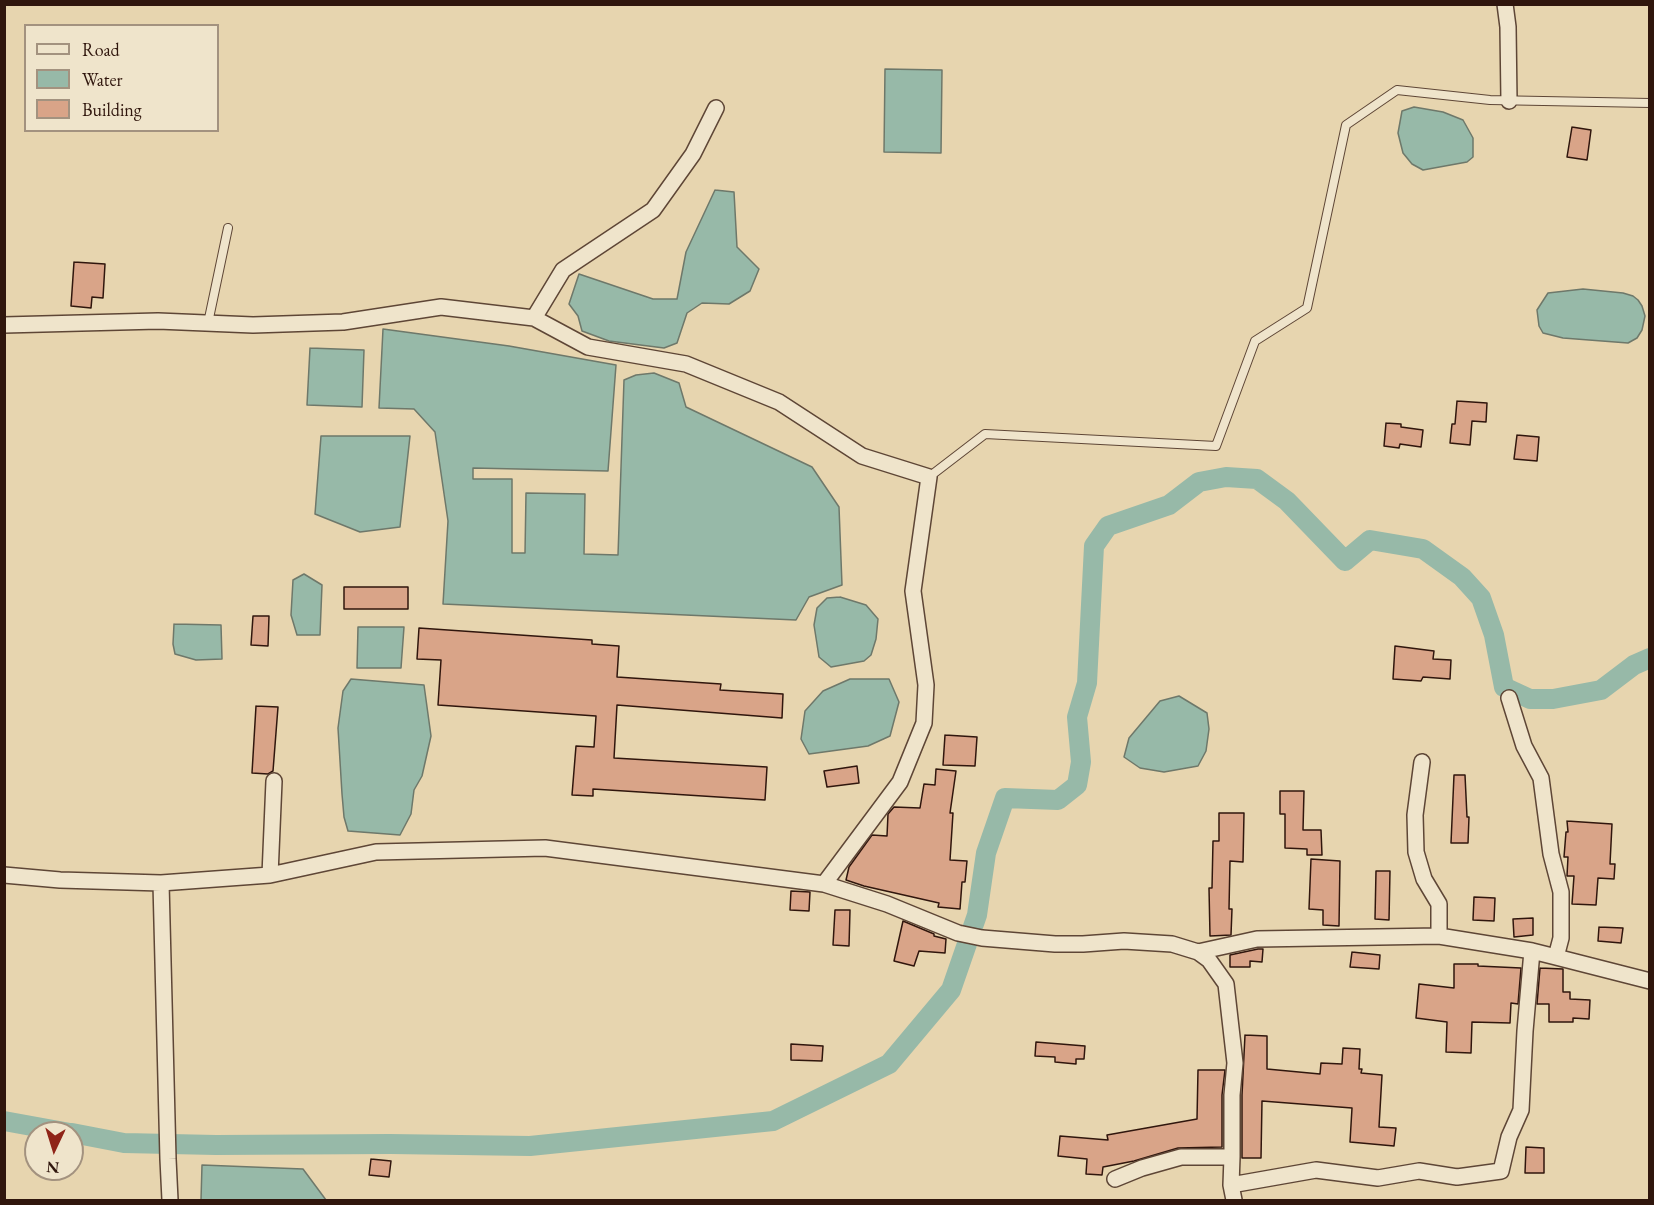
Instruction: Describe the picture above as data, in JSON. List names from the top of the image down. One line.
{"legend":["Road","Water","Building"],"north":"bottom"}
